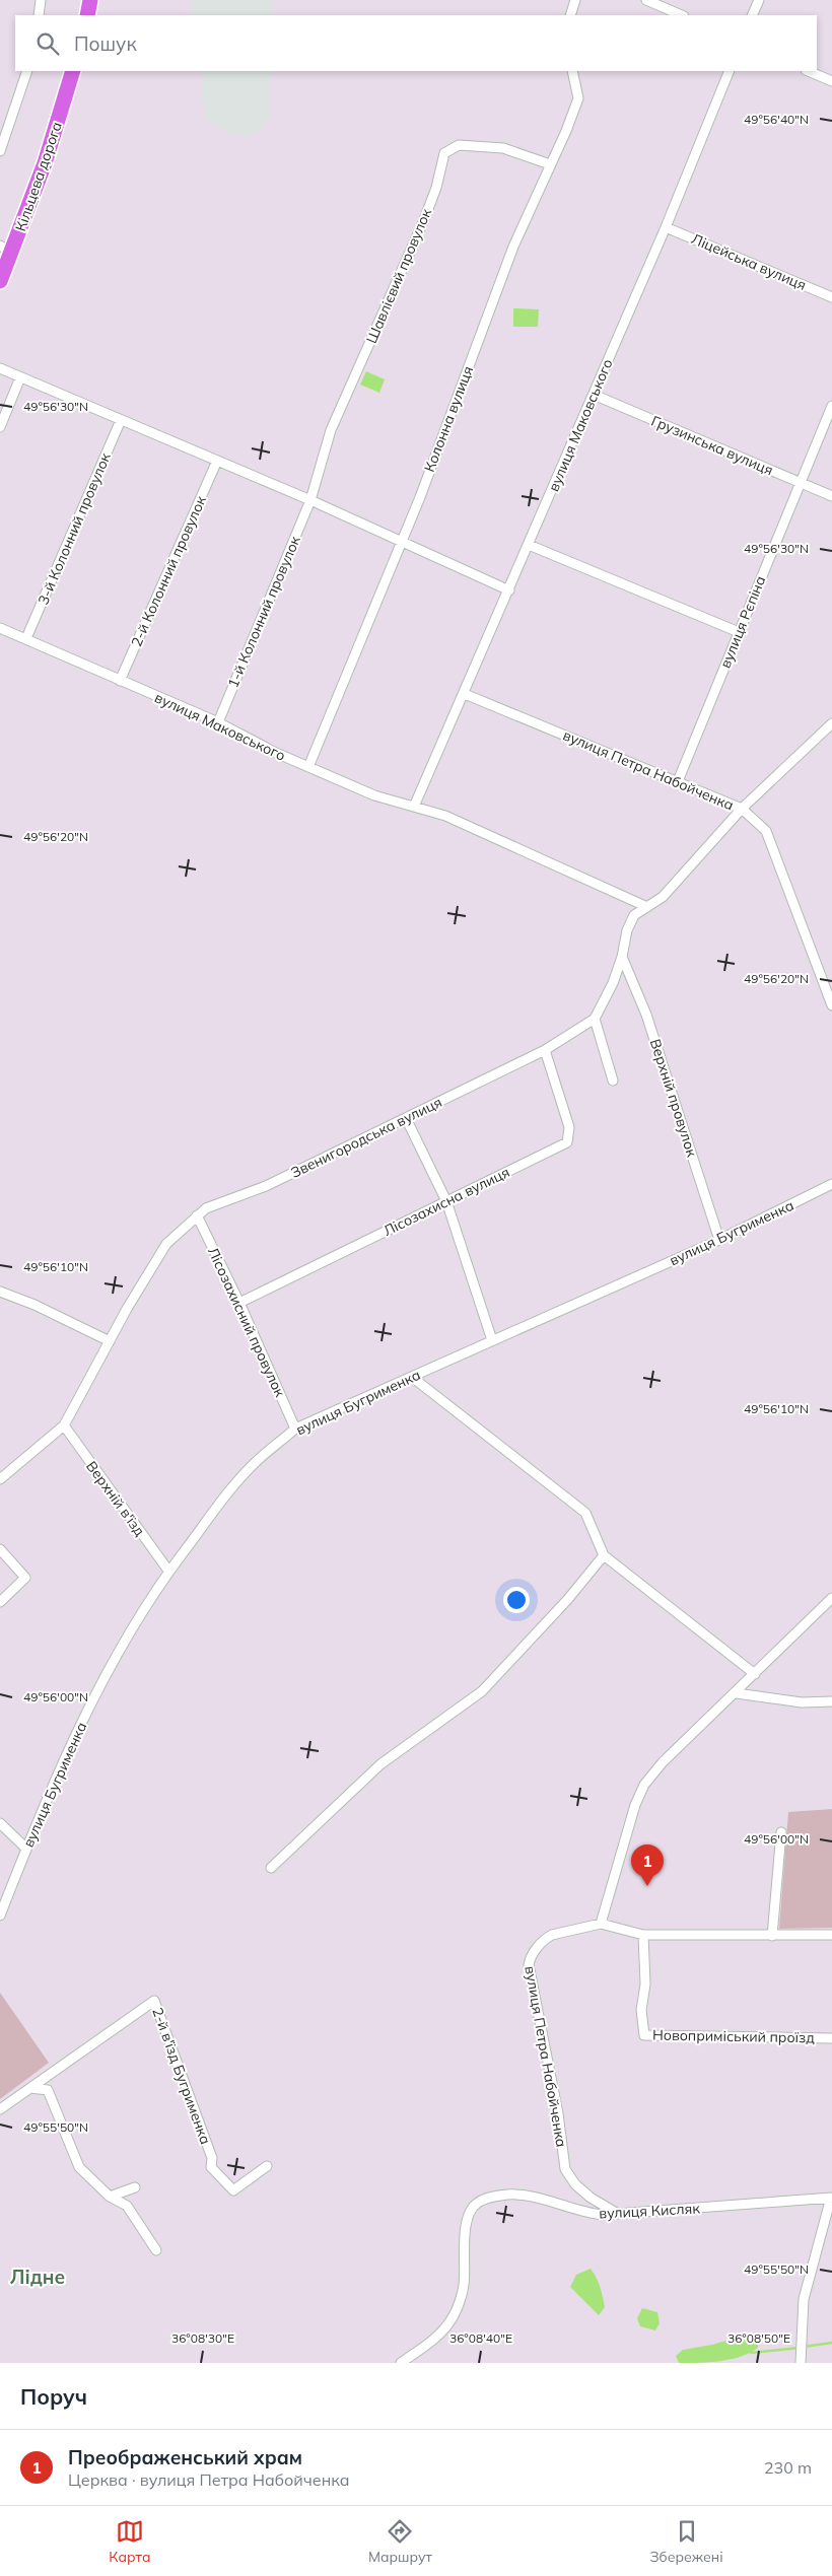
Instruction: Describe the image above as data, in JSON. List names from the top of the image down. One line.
{"streets":{"highway":["Кільцева дорога"],"street":["Ліцейська вулиця","Шавлієвий провулок","Колонна вулиця","вулиця Маковського","Грузинська вулиця","3-й Колонний провулок","2-й Колонний провулок","1-й Колонний провулок","вулиця Рєпіна","вулиця Петра Набойченка","Верхній провулок","Звенигородська вулиця","Лісозахисна вулиця","вулиця Бугрименка","Лісозахисний провулок","Верхній в'їзд","Новоприміський проїзд","2-й в'їзд Бугрименка","вулиця Кисляк"]},"crossings":[["Ліцейська вулиця","вулиця Маковського"],["Шавлієвий провулок","Колонна вулиця"],["Шавлієвий провулок","1-й Колонний провулок"],["Колонна вулиця","вулиця Маковського"],["вулиця Маковського","Грузинська вулиця"],["вулиця Маковського","3-й Колонний провулок"],["вулиця Маковського","2-й Колонний провулок"],["вулиця Маковського","1-й Колонний провулок"],["вулиця Маковського","вулиця Петра Набойченка"],["вулиця Маковського","Звенигородська вулиця"],["Грузинська вулиця","вулиця Рєпіна"],["вулиця Рєпіна","вулиця Петра Набойченка"],["вулиця Петра Набойченка","Звенигородська вулиця"],["вулиця Петра Набойченка","вулиця Кисляк"],["Верхній провулок","Звенигородська вулиця"],["Верхній провулок","вулиця Бугрименка"],["Звенигородська вулиця","Лісозахисна вулиця"],["Звенигородська вулиця","Лісозахисний провулок"],["Звенигородська вулиця","Верхній в'їзд"],["Лісозахисна вулиця","Лісозахисний провулок"],["вулиця Бугрименка","Лісозахисний провулок"],["вулиця Бугрименка","Верхній в'їзд"]],"districts":["Лідне"],"page":{"search":"Пошук","pins":"1","heading":"Поруч","list":[{"mark":"1","name":"Преображенський храм","note":"Церква · вулиця Петра Набойченка","value":"230 m"}],"nav":["Карта","Маршрут","Збережені"]},"coordinates":["49°56'40\"N","49°56'30\"N","49°56'20\"N","49°56'10\"N","49°56'00\"N","49°55'50\"N","36°08'30\"E","36°08'40\"E","36°08'50\"E"]}
